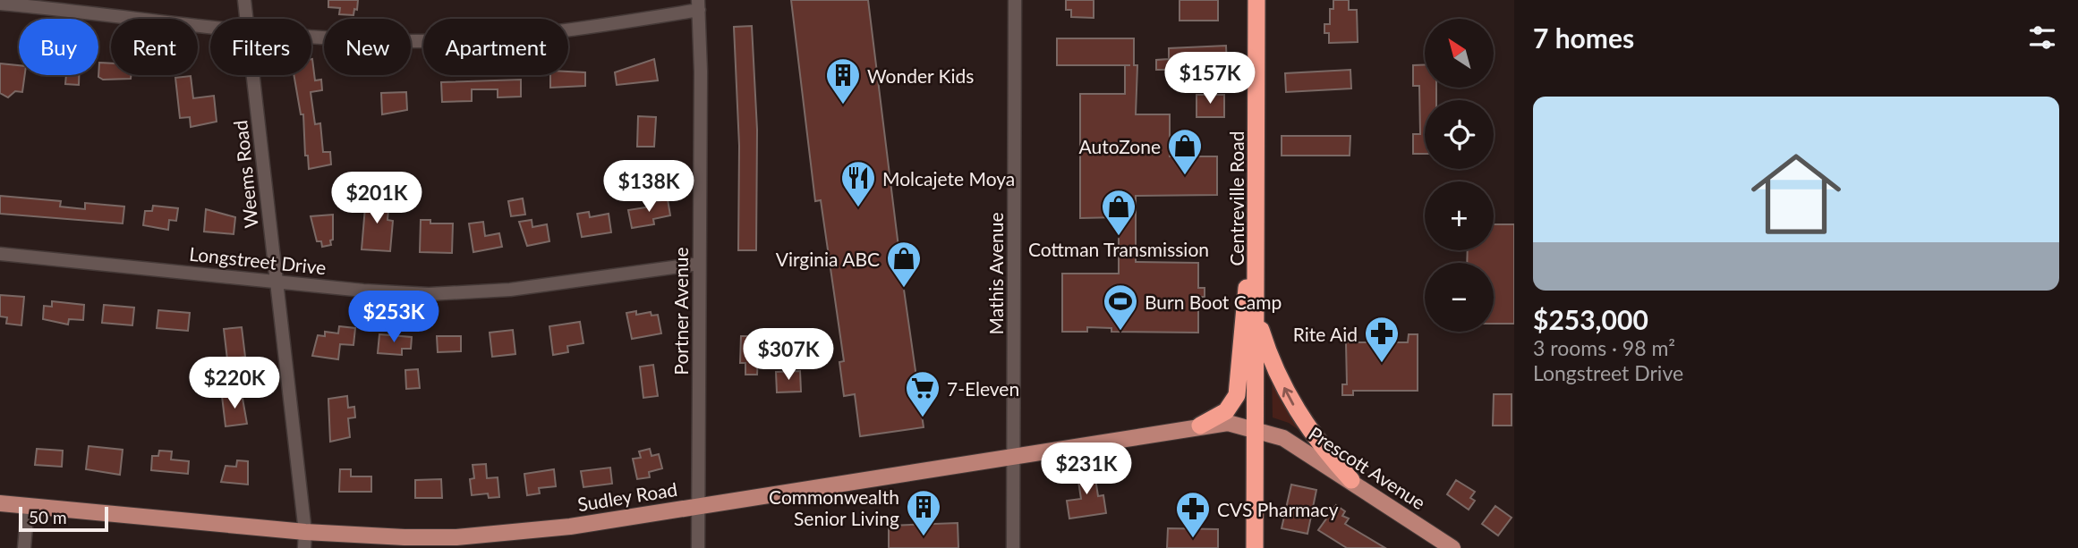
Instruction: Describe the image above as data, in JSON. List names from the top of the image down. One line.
{"streets":{"highway":["Centreville Road"],"main road":["Prescott Avenue","Sudley Road"],"street":["Weems Road","Longstreet Drive","Mathis Avenue","Portner Avenue"]},"crossings":[["Weems Road","Longstreet Drive"],["Weems Road","Sudley Road"],["Centreville Road","Prescott Avenue"],["Centreville Road","Sudley Road"],["Longstreet Drive","Portner Avenue"],["Mathis Avenue","Sudley Road"],["Portner Avenue","Sudley Road"],["Prescott Avenue","Sudley Road"]],"places":{"building":["Wonder Kids","Commonwealth Senior Living"],"shop":["AutoZone","Cottman Transmission","Virginia ABC"],"restaurant":["Molcajete Moya"],"sports":["Burn Boot Camp"],"pharmacy":["Rite Aid","CVS Pharmacy"],"supermarket":["7-Eleven"]},"scale_bar":"50 m","north":"top left","page":{"heading":"7 homes","map_buttons":["+","−"],"chip":["Buy","Rent","Filters","New","Apartment"],"price":["$157K","$138K","$201K","$253K","$307K","$220K","$231K"],"list":[{"name":"$253,000","note":"3 rooms · 98 m² · Longstreet Drive"}],"scale":"50 m"}}
